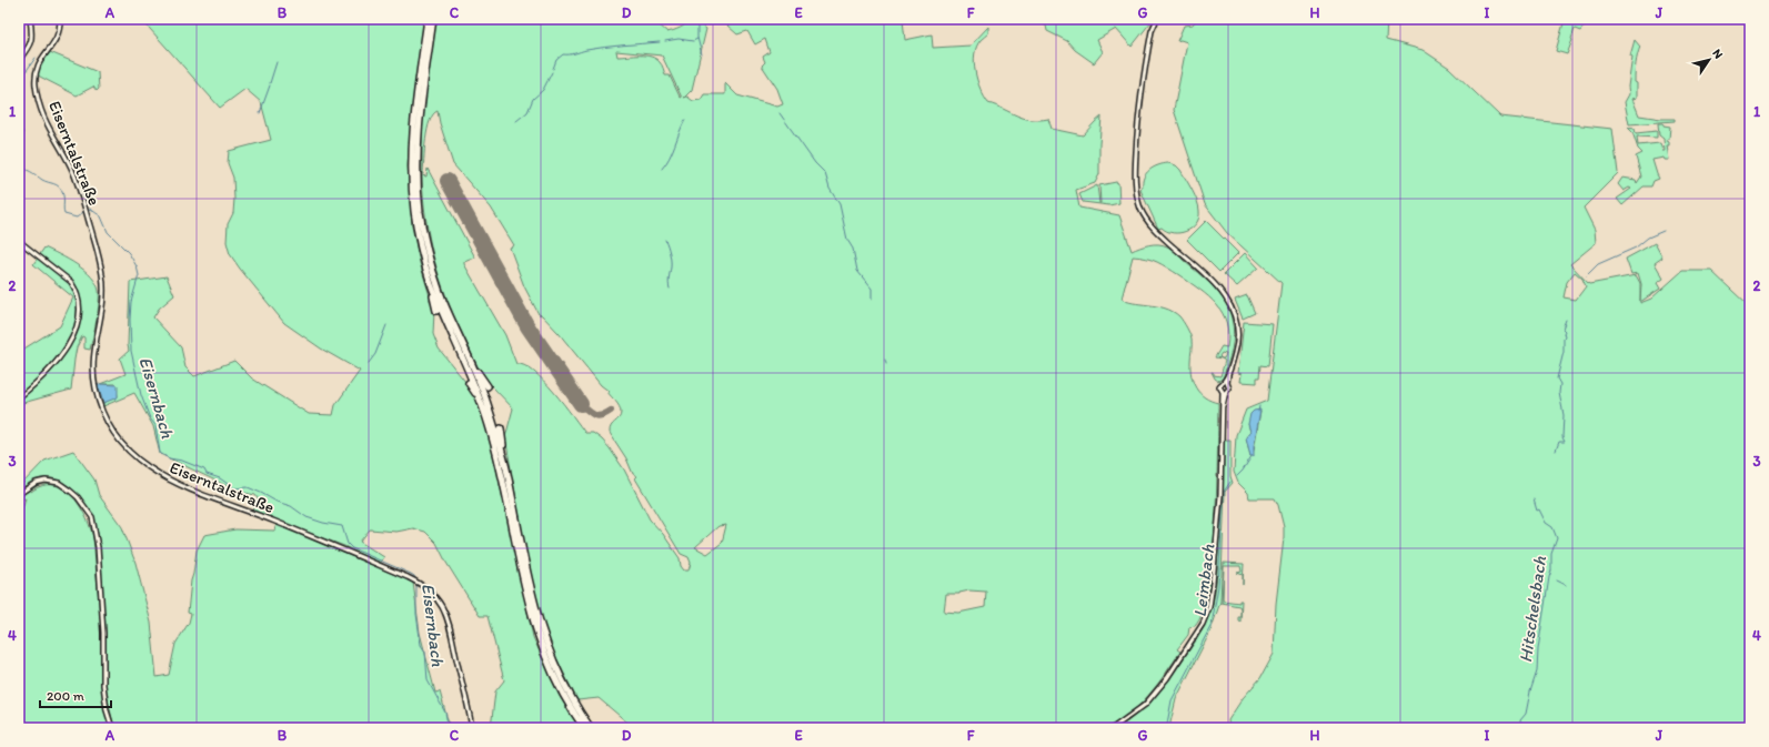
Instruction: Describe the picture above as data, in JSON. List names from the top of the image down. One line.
{"streets":{"main road":["Eiserntalstraße"]},"water":["Eisernbach","Leimbach","Hitschelsbach"],"scale_bar":"200 m","north":"top right","grid":{"columns":["A","B","C","D","E","F","G","H","I","J"],"rows":["1","2","3","4"]}}
